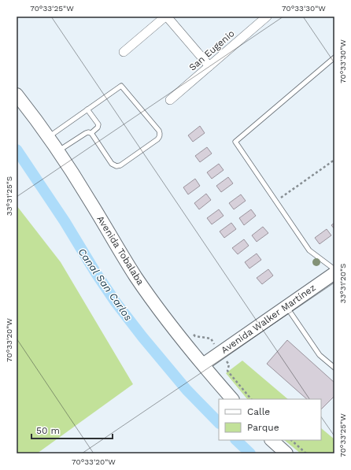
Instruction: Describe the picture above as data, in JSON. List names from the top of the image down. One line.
{"streets":{"street":["San Eugenio","Avenida Tobalaba","Avenida Walker Martínez"]},"crossings":[["Avenida Tobalaba","Avenida Walker Martínez"]],"water":["Canal San Carlos"],"legend":["Calle","Parque"],"scale_bar":"50 m","coordinates":["70°33'25\"W","70°33'30\"W","33°31'25\"S","33°31'20\"S","70°33'20\"W"]}
